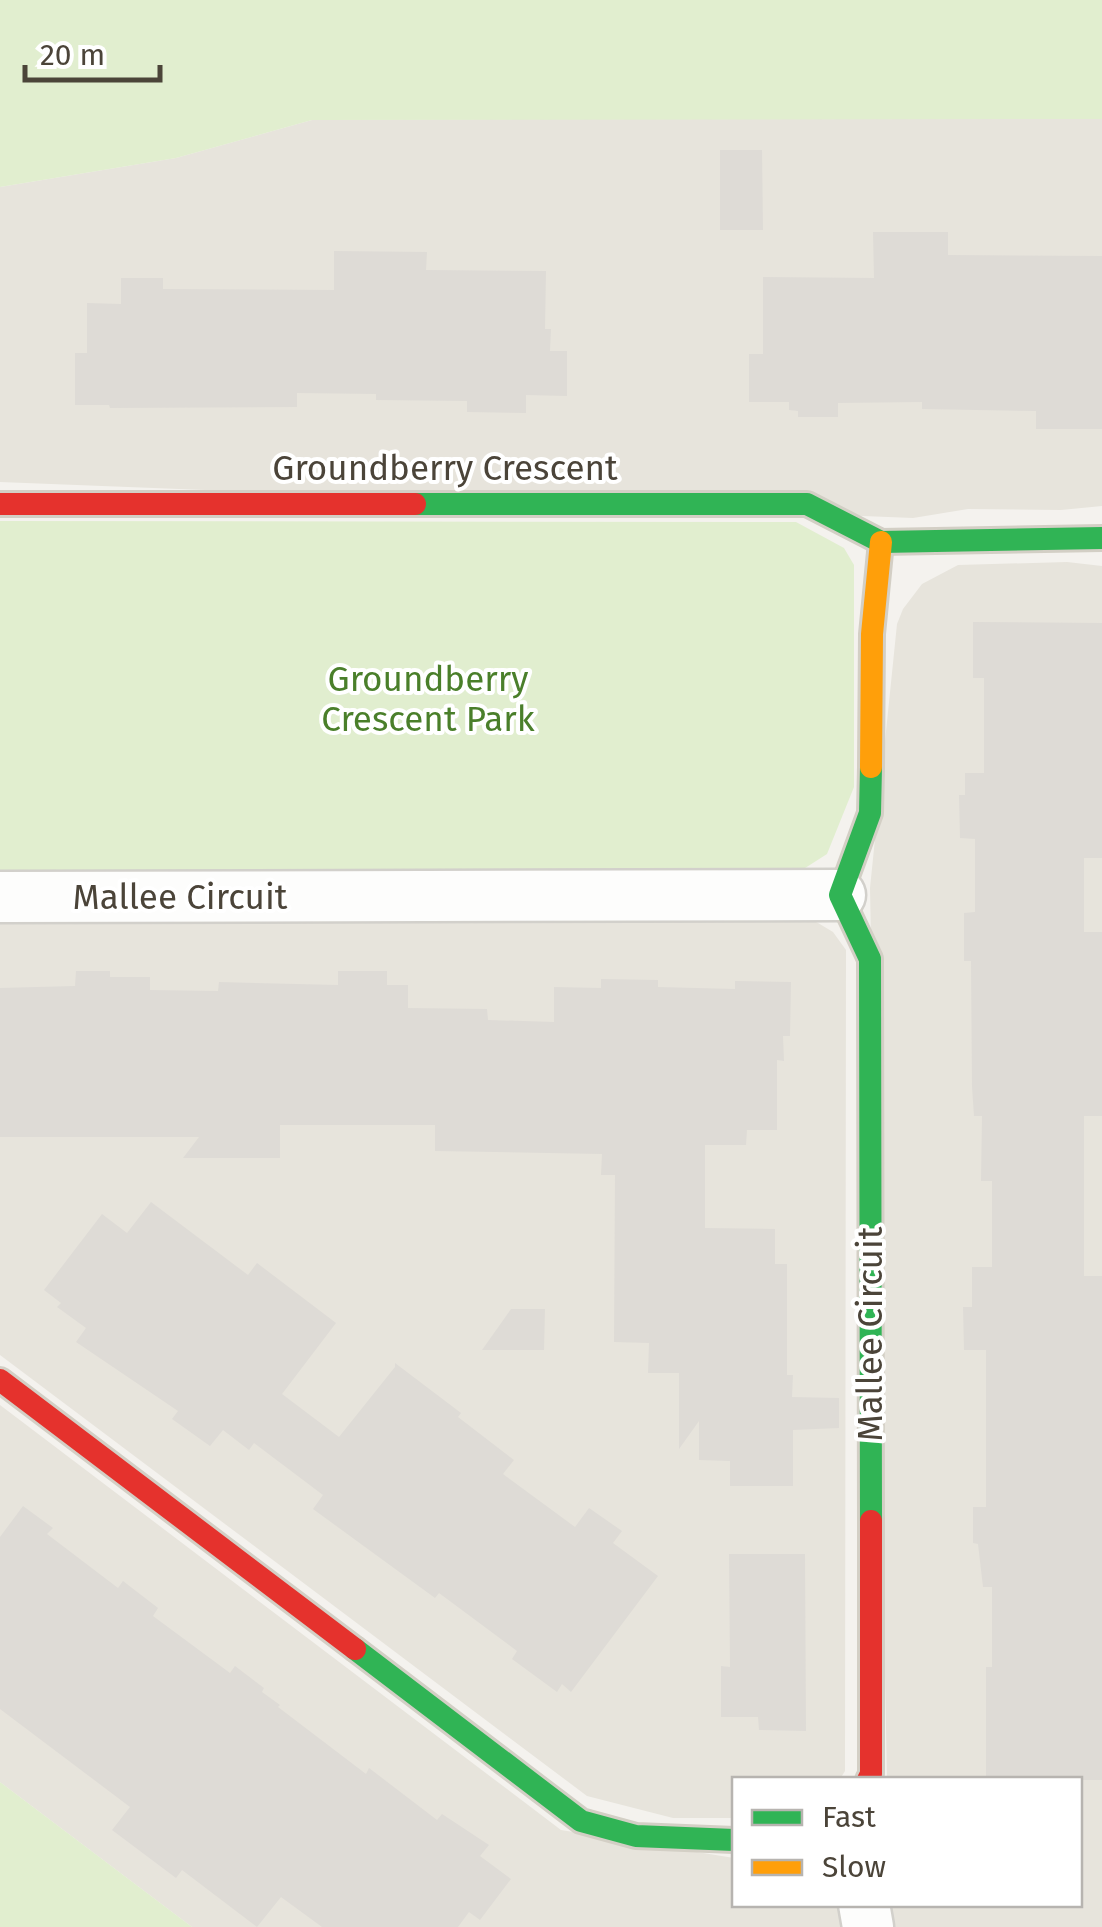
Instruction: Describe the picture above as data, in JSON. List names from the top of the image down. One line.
{"streets":{"street":["Groundberry Crescent","Mallee Circuit"]},"parks":["Groundberry Crescent Park"],"legend":["Fast","Slow"],"scale_bar":"20 m"}
